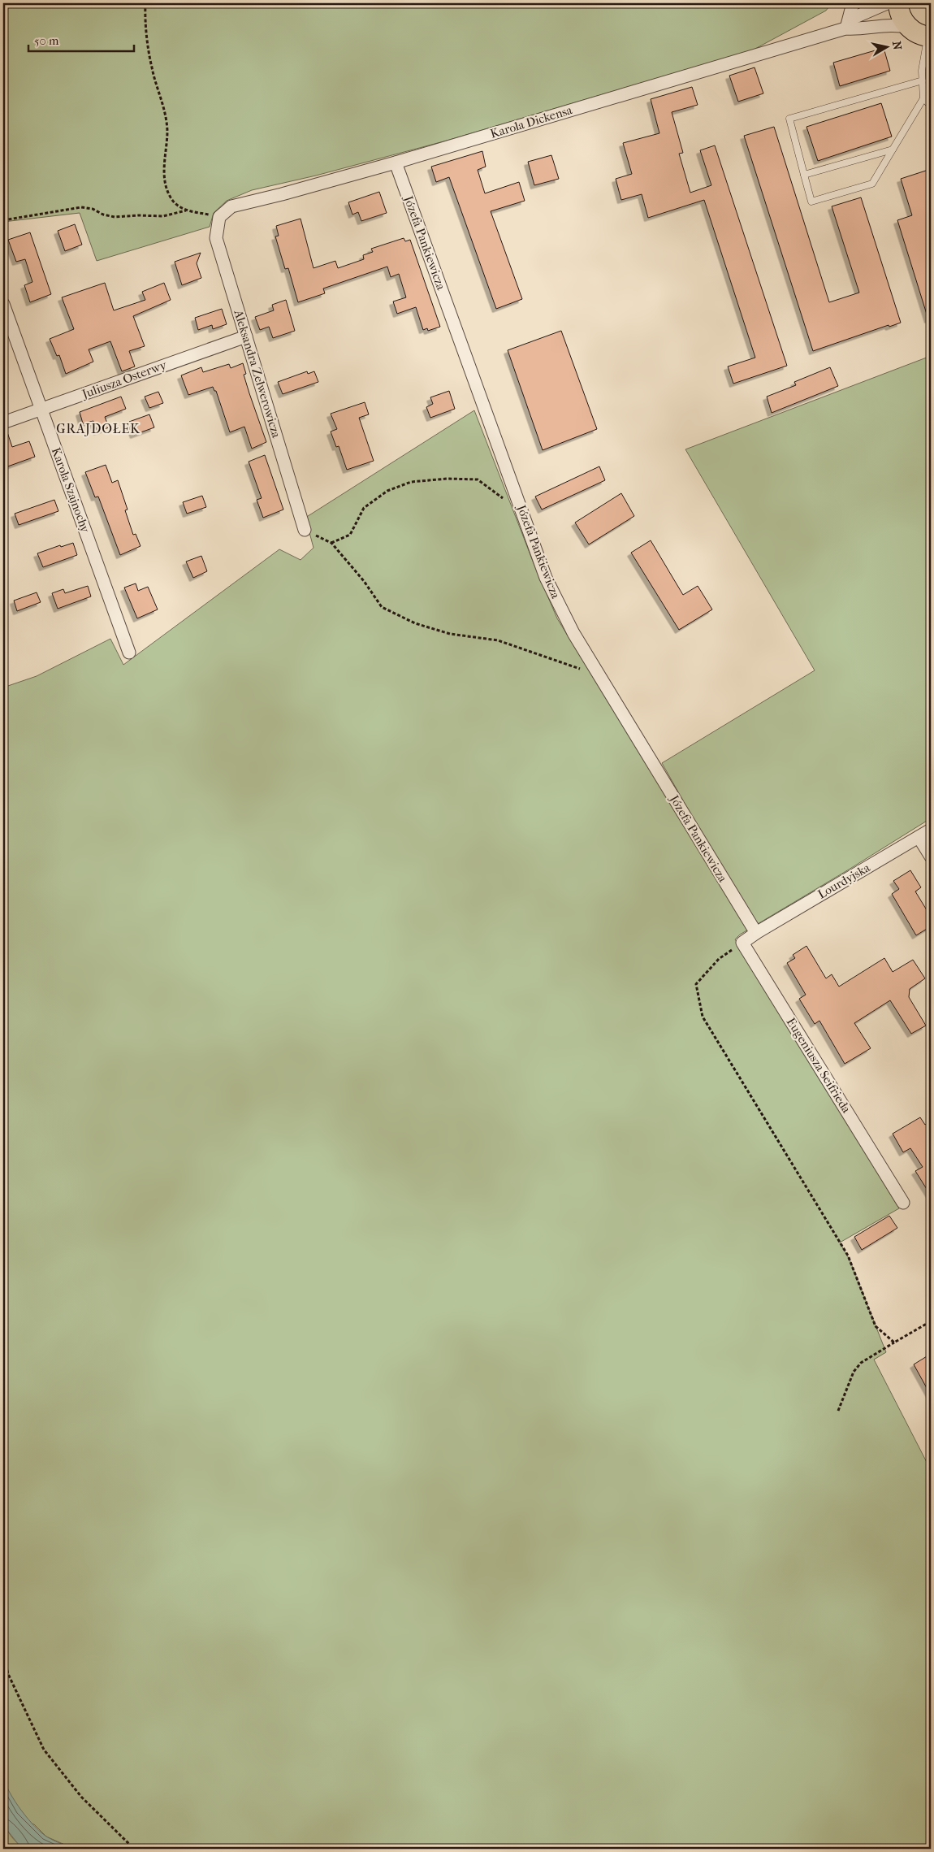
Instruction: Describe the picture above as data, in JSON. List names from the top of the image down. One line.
{"streets":{"street":["Karola Dickensa","Józefa Pankiewicza","Aleksandra Zelwerowicza","Juliusza Osterwy","Karola Szajnochy","Lourdyjska","Eugeniusza Seifrieda"]},"crossings":[["Karola Dickensa","Józefa Pankiewicza"],["Karola Dickensa","Aleksandra Zelwerowicza"],["Józefa Pankiewicza","Lourdyjska"],["Aleksandra Zelwerowicza","Juliusza Osterwy"],["Juliusza Osterwy","Karola Szajnochy"]],"districts":["GRAJDOŁEK"],"scale_bar":"50 m","north":"right"}
